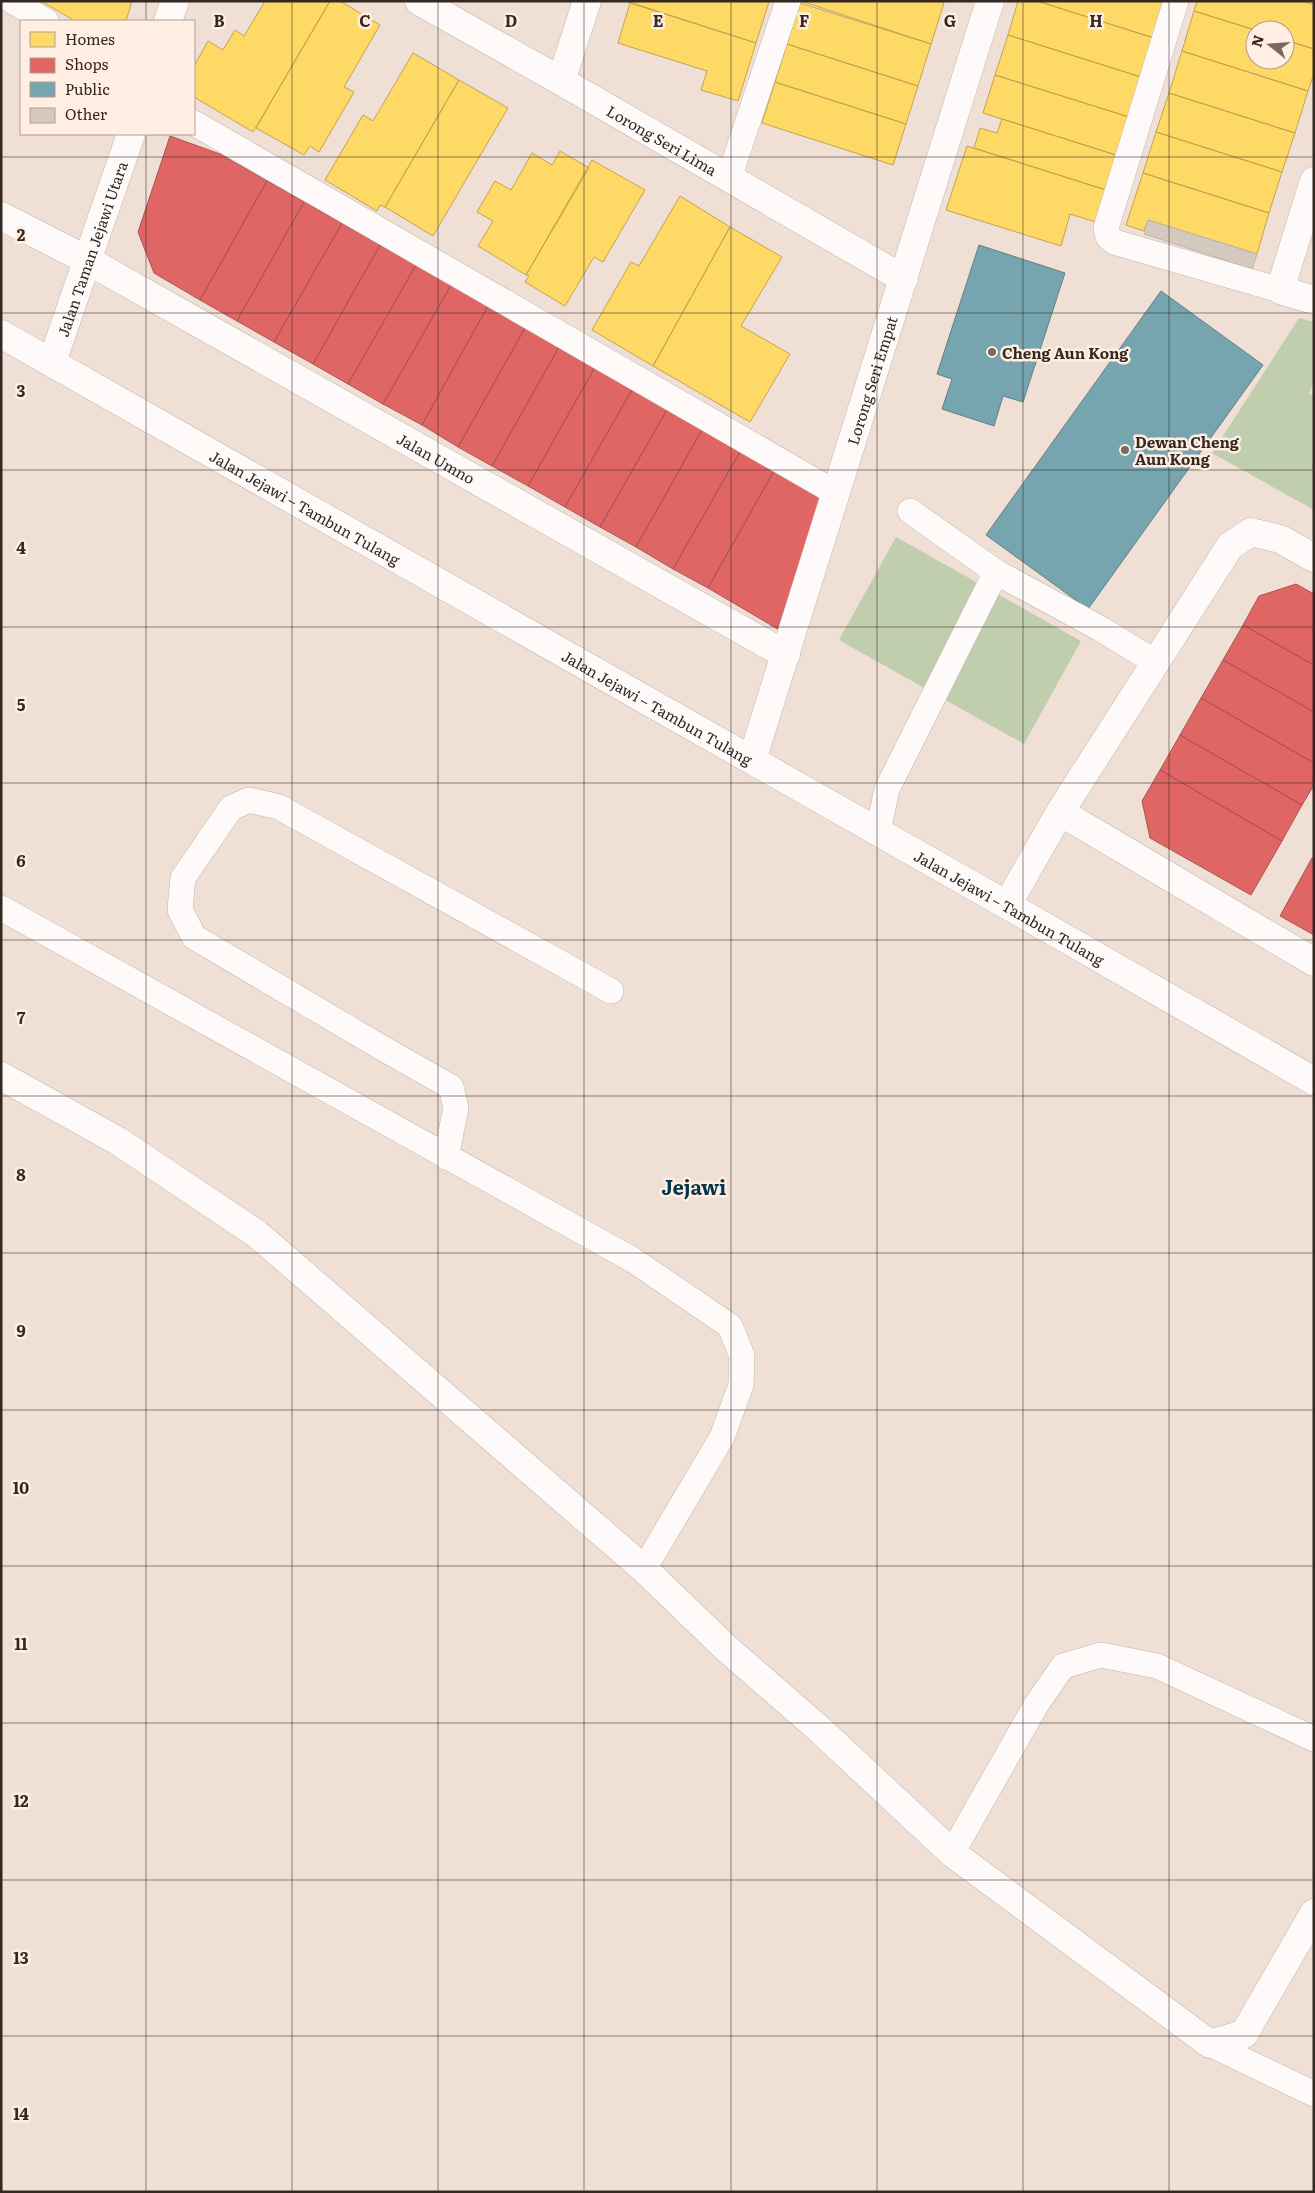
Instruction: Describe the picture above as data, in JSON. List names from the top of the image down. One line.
{"streets":{"street":["Lorong Seri Lima","Jalan Taman Jejawi Utara","Lorong Seri Empat","Jalan Umno","Jalan Jejawi – Tambun Tulang"]},"crossings":[["Lorong Seri Lima","Lorong Seri Empat"],["Jalan Taman Jejawi Utara","Jalan Umno"],["Jalan Taman Jejawi Utara","Jalan Jejawi – Tambun Tulang"],["Lorong Seri Empat","Jalan Umno"],["Lorong Seri Empat","Jalan Jejawi – Tambun Tulang"]],"districts":["Jejawi"],"places":["Cheng Aun Kong","Dewan Cheng Aun Kong"],"legend":["Homes","Shops","Public","Other"],"north":"left","grid":{"columns":["B","C","D","E","F","G","H"],"rows":["2","3","4","5","6","7","8","9","10","11","12","13","14"]}}
